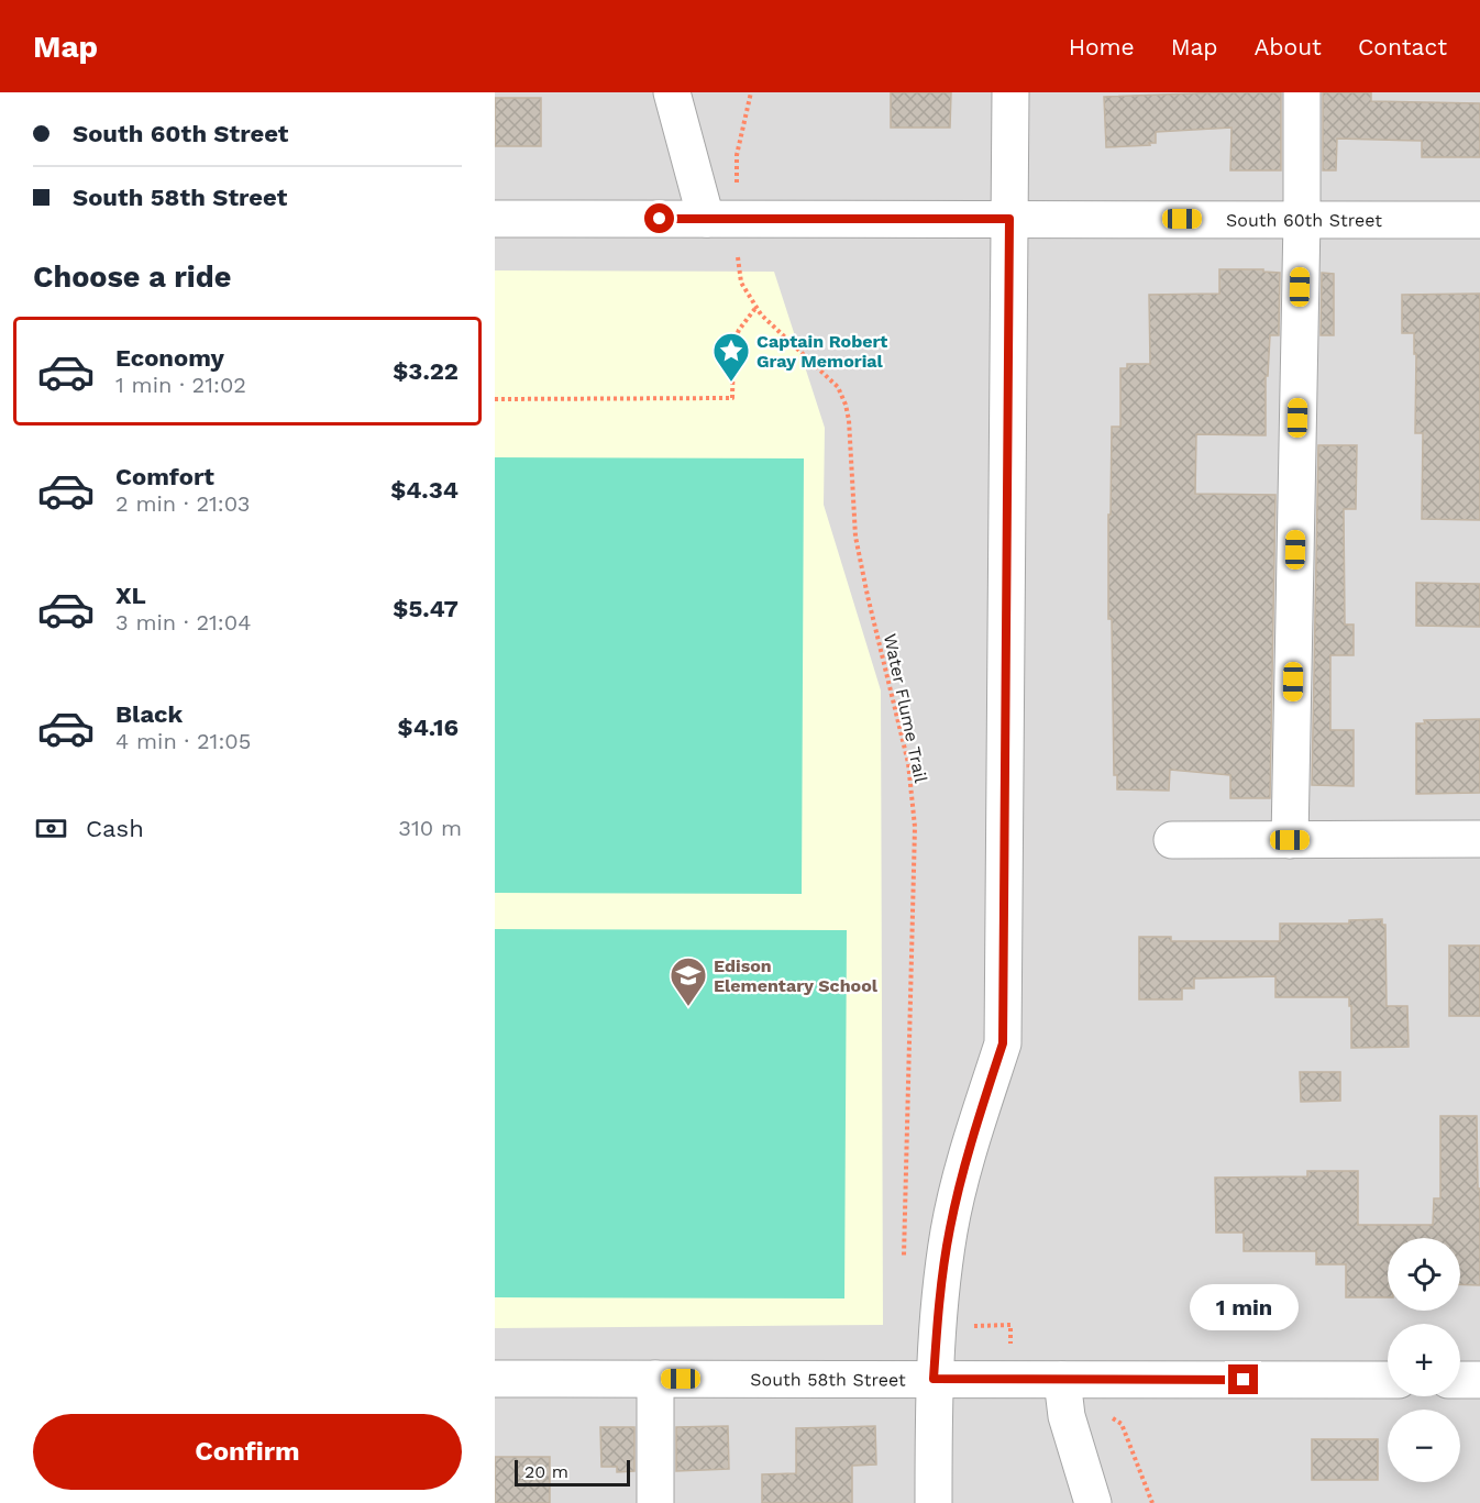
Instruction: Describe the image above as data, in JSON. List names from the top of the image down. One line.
{"streets":{"street":["South 60th Street","South 58th Street"],"path":["Water Flume Trail"]},"places":{"place":["Captain Robert Gray Memorial"],"school or university":["Edison Elementary School"]},"scale_bar":"20 m","page":{"header":"Map","nav":["Home","Map","About","Contact"],"banner":["South 60th Street","South 58th Street"],"heading":"Choose a ride","list":[{"name":"Economy","note":"1 min · 21:02","value":"$3.22"},{"name":"Comfort","note":"2 min · 21:03","value":"$4.34"},{"name":"XL","note":"3 min · 21:04","value":"$5.47"},{"name":"Black","note":"4 min · 21:05","value":"$4.16"}],"pay":["Cash","310 m"],"map_buttons":["+","−"],"bubble":"1 min","buttons":"Confirm","scale":"20 m"}}
